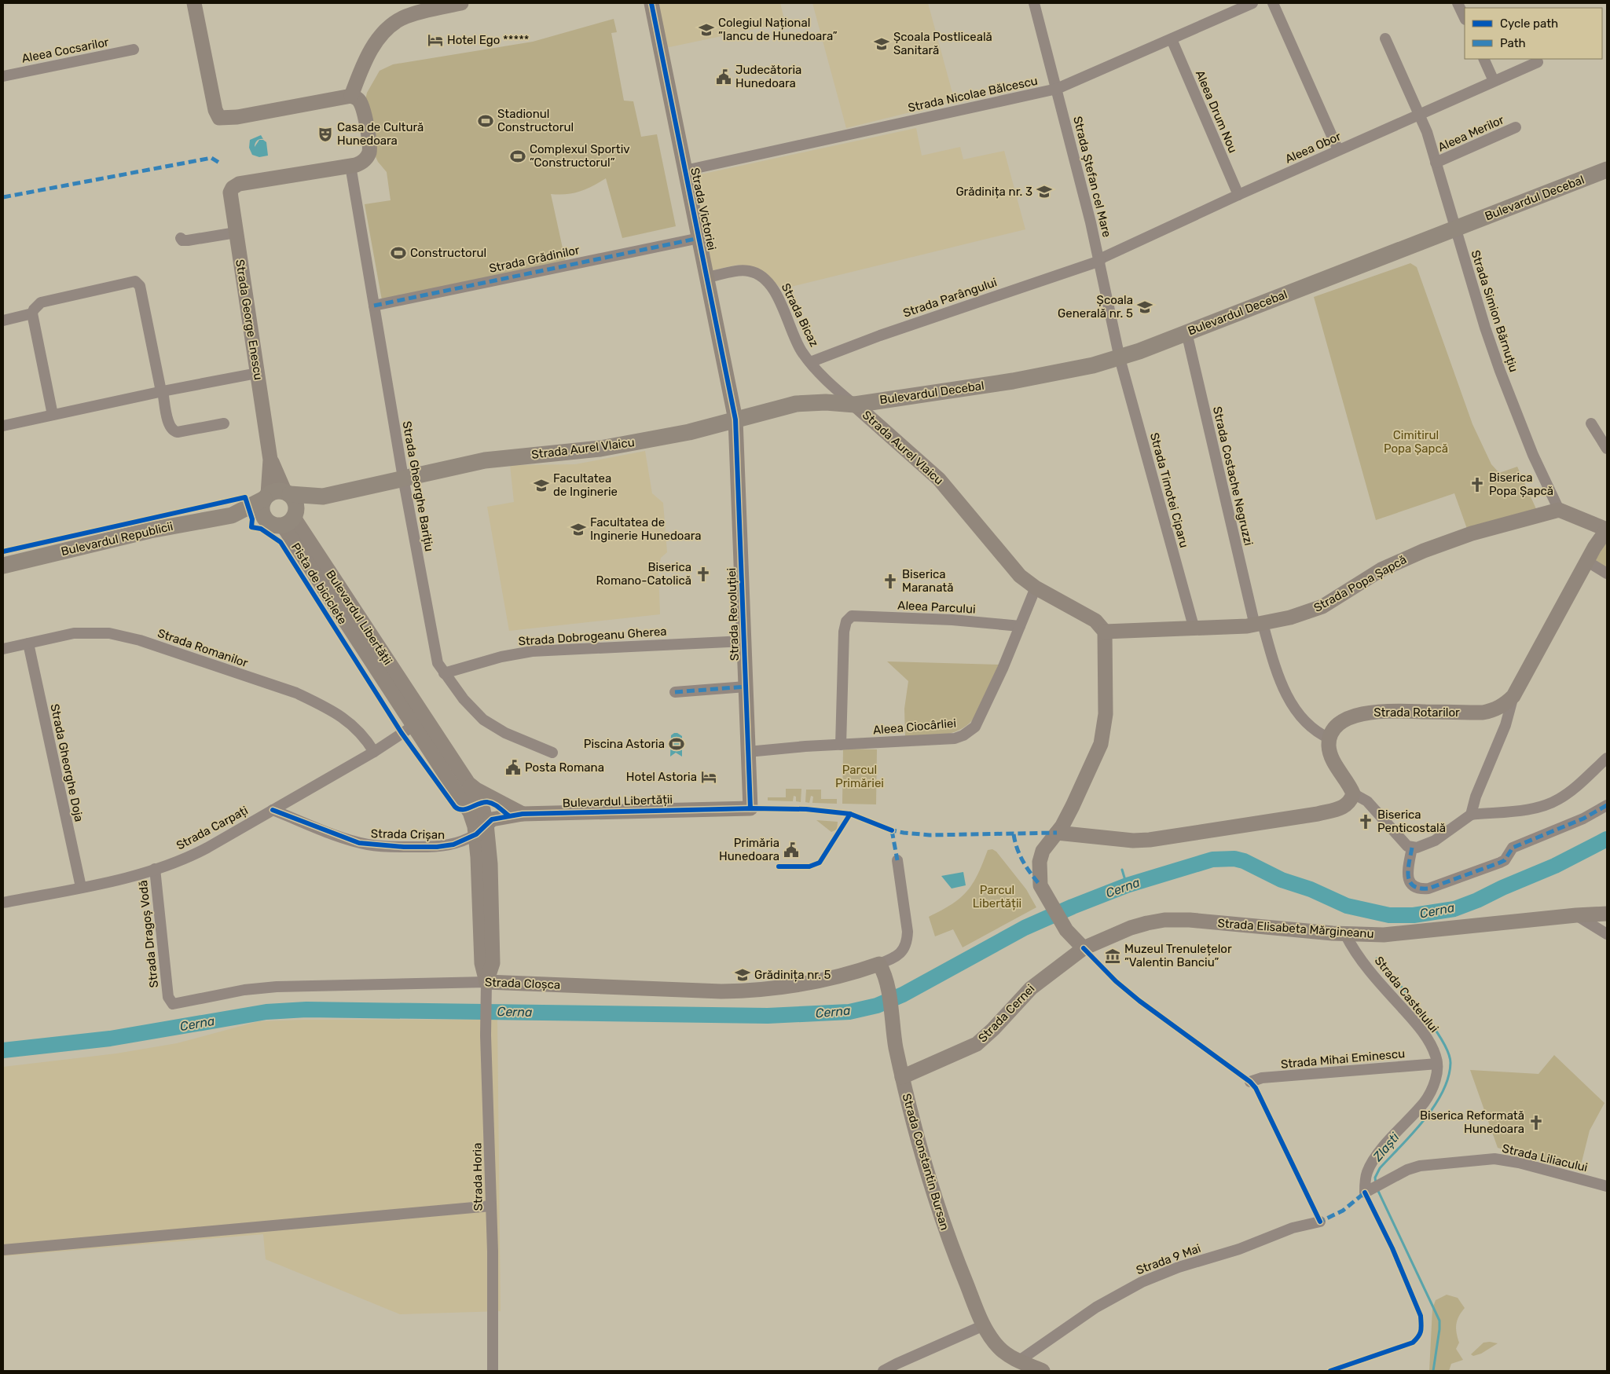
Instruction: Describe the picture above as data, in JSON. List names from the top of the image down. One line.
{"streets":{"main road":["Bulevardul Decebal","Strada Aurel Vlaicu","Bulevardul Republicii"],"street":["Aleea Cocsarilor","Strada Nicolae Bălcescu","Aleea Drum Nou","Aleea Merilor","Aleea Obor","Strada Ștefan cel Mare","Strada Victoriei","Strada Grădinilor","Strada Parângului","Strada Simion Bărnuțiu","Strada Bicaz","Strada George Enescu","Strada Costache Negruzzi","Strada Gheorghe Barițiu","Strada Timotei Ciparu","Strada Popa Șapcă","Aleea Parcului","Strada Revoluției","Bulevardul Libertății","Strada Dobrogeanu Gherea","Strada Romanilor","Strada Rotarilor","Aleea Ciocârliei","Strada Gheorghe Doja","Strada Carpați","Strada Crișan","Strada Elisabeta Mărgineanu","Strada Dragoș Vodă","Strada Cloșca","Strada Castelului","Strada Cernei","Strada Mihai Eminescu","Strada Liliacului","Strada Constantin Bursan","Strada Horia","Strada 9 Mai"],"cycle path":["Pista de biciclete"]},"crossings":[["Strada Nicolae Bălcescu","Aleea Drum Nou"],["Strada Nicolae Bălcescu","Strada Ștefan cel Mare"],["Strada Nicolae Bălcescu","Strada Victoriei"],["Aleea Drum Nou","Aleea Obor"],["Aleea Merilor","Strada Simion Bărnuțiu"],["Aleea Obor","Strada Ștefan cel Mare"],["Aleea Obor","Strada Parângului"],["Aleea Obor","Strada Simion Bărnuțiu"],["Strada Ștefan cel Mare","Bulevardul Decebal"],["Strada Ștefan cel Mare","Strada Parângului"],["Strada Ștefan cel Mare","Strada Timotei Ciparu"],["Bulevardul Decebal","Strada Simion Bărnuțiu"],["Bulevardul Decebal","Strada Bicaz"],["Bulevardul Decebal","Strada Aurel Vlaicu"],["Bulevardul Decebal","Strada Costache Negruzzi"],["Bulevardul Decebal","Strada Timotei Ciparu"],["Strada Victoriei","Strada Grădinilor"],["Strada Victoriei","Strada Bicaz"],["Strada Victoriei","Strada Aurel Vlaicu"],["Strada Victoriei","Strada Revoluției"],["Strada Grădinilor","Strada Gheorghe Barițiu"],["Strada Parângului","Strada Bicaz"],["Strada Simion Bărnuțiu","Strada Popa Șapcă"],["Strada Bicaz","Strada Aurel Vlaicu"],["Strada George Enescu","Strada Aurel Vlaicu"],["Strada George Enescu","Strada Gheorghe Barițiu"],["Strada George Enescu","Bulevardul Republicii"],["Strada George Enescu","Bulevardul Libertății"],["Strada Aurel Vlaicu","Strada Gheorghe Barițiu"],["Strada Aurel Vlaicu","Bulevardul Republicii"],["Strada Aurel Vlaicu","Strada Popa Șapcă"],["Strada Aurel Vlaicu","Strada Revoluției"],["Strada Aurel Vlaicu","Bulevardul Libertății"],["Strada Aurel Vlaicu","Aleea Ciocârliei"],["Strada Costache Negruzzi","Strada Popa Șapcă"],["Strada Costache Negruzzi","Strada Rotarilor"],["Strada Gheorghe Barițiu","Strada Dobrogeanu Gherea"],["Strada Timotei Ciparu","Strada Popa Șapcă"],["Bulevardul Republicii","Bulevardul Libertății"],["Aleea Parcului","Aleea Ciocârliei"],["Strada Revoluției","Bulevardul Libertății"],["Strada Revoluției","Strada Dobrogeanu Gherea"],["Strada Revoluției","Aleea Ciocârliei"],["Bulevardul Libertății","Strada Carpați"],["Bulevardul Libertății","Strada Crișan"],["Bulevardul Libertății","Strada Cloșca"],["Bulevardul Libertății","Strada Horia"],["Strada Romanilor","Strada Gheorghe Doja"],["Strada Romanilor","Strada Carpați"],["Strada Gheorghe Doja","Strada Carpați"],["Strada Carpați","Strada Crișan"],["Strada Carpați","Strada Dragoș Vodă"],["Strada Elisabeta Mărgineanu","Strada Castelului"],["Strada Elisabeta Mărgineanu","Strada Cernei"],["Strada Dragoș Vodă","Strada Cloșca"],["Strada Cloșca","Strada Constantin Bursan"],["Strada Cloșca","Strada Horia"],["Strada Castelului","Strada Mihai Eminescu"],["Strada Castelului","Strada Liliacului"],["Strada Cernei","Strada Constantin Bursan"],["Strada Mihai Eminescu","Strada Liliacului"],["Strada Constantin Bursan","Strada 9 Mai"]],"water":["Cerna","Zlaști"],"parks":["Cimitirul Popa Șapcă","Parcul Primăriei","Parcul Libertății"],"places":{"school or university":["Colegiul Național ”Iancu de Hunedoara”","Școala Postliceală Sanitară","Grădinița nr. 3","Școala Generală nr. 5","Facultatea de Inginerie","Facultatea de Inginerie Hunedoara","Grădinița nr. 5"],"hotel":["Hotel Ego *****","Hotel Astoria"],"public building":["Judecătoria Hunedoara","Posta Romana","Primăria Hunedoara"],"sports":["Stadionul Constructorul","Complexul Sportiv ”Constructorul”","Constructorul","Piscina Astoria"],"theatre":["Casa de Cultură Hunedoara"],"church":["Biserica Popa Șapcă","Biserica Romano-Catolică","Biserica Maranată","Biserica Penticostală","Biserica Reformată Hunedoara"],"museum":["Muzeul Trenulețelor ”Valentin Banciu”"]},"legend":["Cycle path","Path"]}
